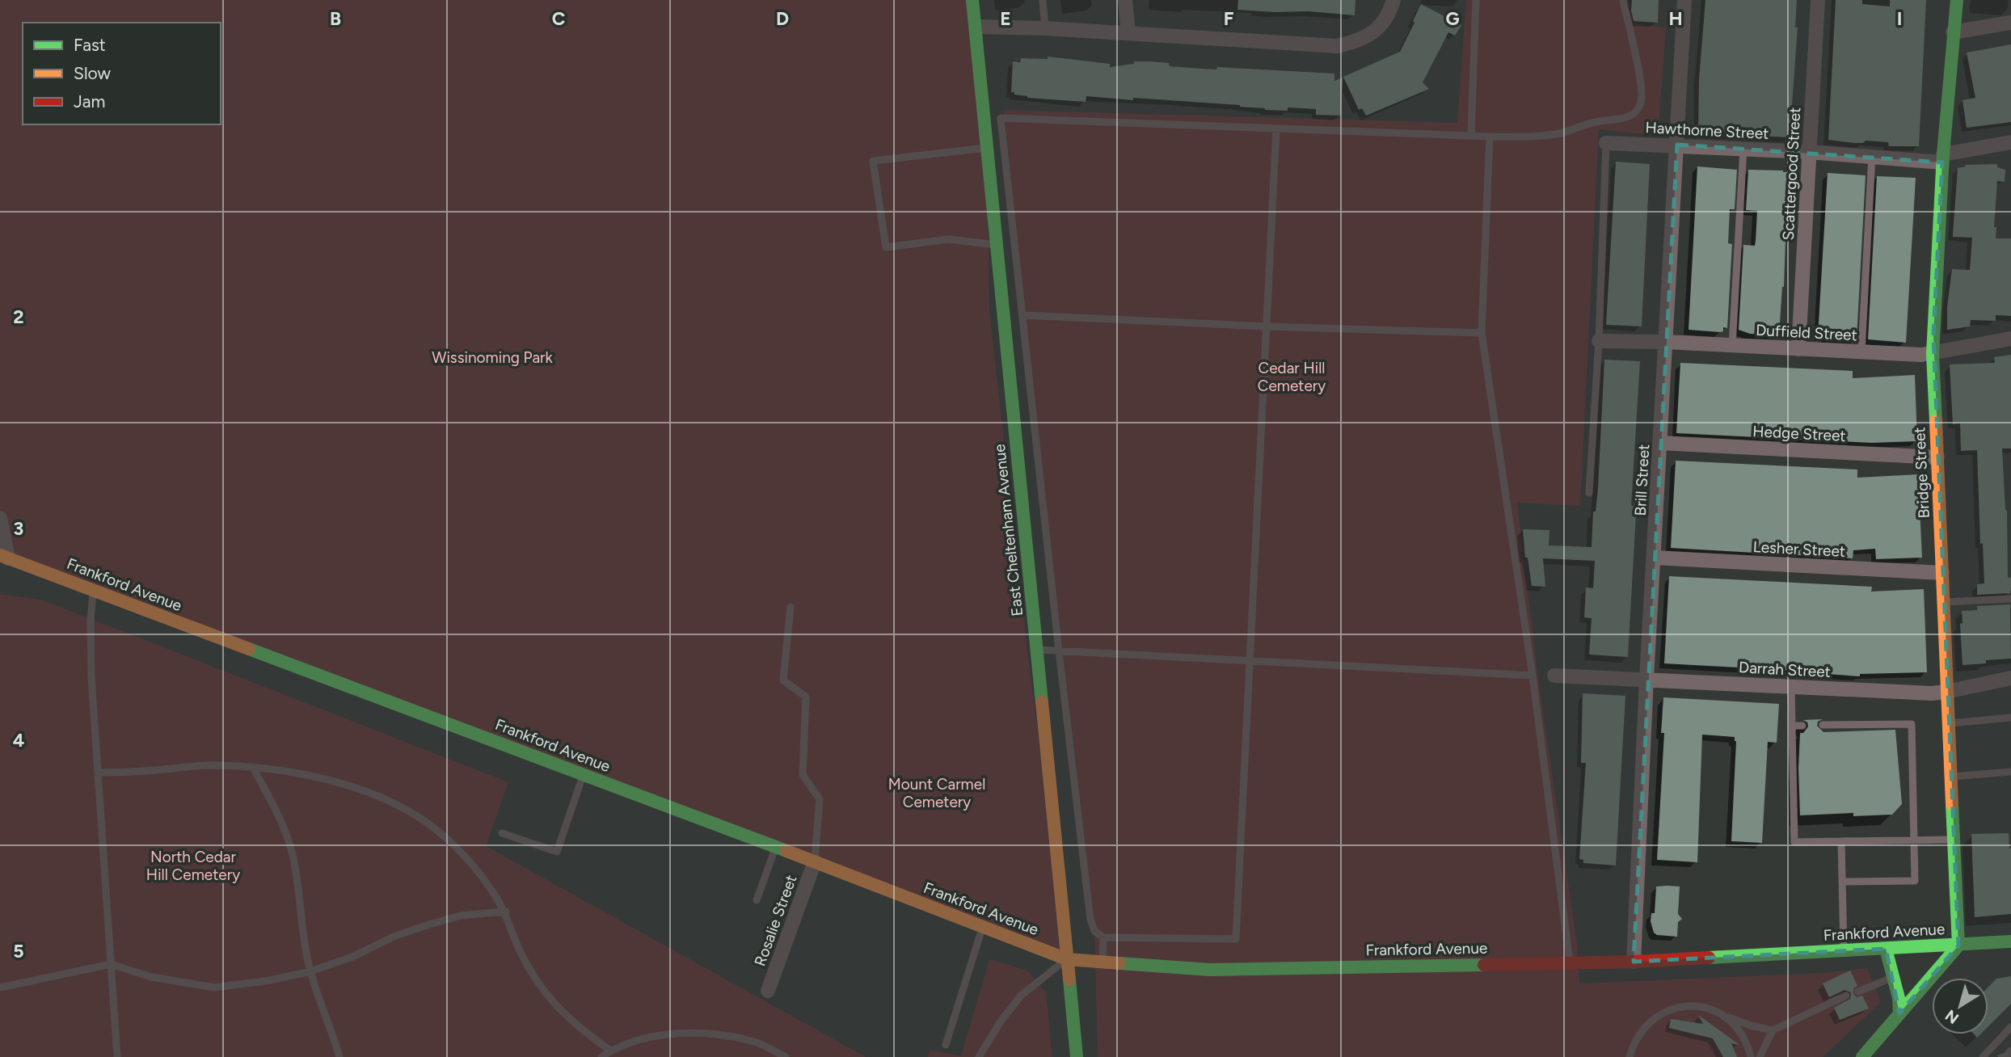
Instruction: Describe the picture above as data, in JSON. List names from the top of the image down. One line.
{"streets":{"main road":["Bridge Street","East Cheltenham Avenue","Frankford Avenue"],"street":["Hawthorne Street","Scattergood Street","Duffield Street","Hedge Street","Brill Street","Lesher Street","Darrah Street","Rosalie Street"]},"crossings":[["Hawthorne Street","Scattergood Street"],["Hawthorne Street","Bridge Street"],["Hawthorne Street","Brill Street"],["Scattergood Street","Duffield Street"],["Duffield Street","Bridge Street"],["Duffield Street","Brill Street"],["Hedge Street","Bridge Street"],["Hedge Street","Brill Street"],["Bridge Street","Lesher Street"],["Bridge Street","Frankford Avenue"],["Bridge Street","Darrah Street"],["Brill Street","Lesher Street"],["Brill Street","Frankford Avenue"],["Brill Street","Darrah Street"],["East Cheltenham Avenue","Frankford Avenue"],["Frankford Avenue","Rosalie Street"]],"parks":["Wissinoming Park","Cedar Hill Cemetery","Mount Carmel Cemetery","North Cedar Hill Cemetery"],"legend":["Fast","Slow","Jam"],"north":"bottom left","grid":{"columns":["B","C","D","E","F","G","H","I"],"rows":["2","3","4","5"]}}
